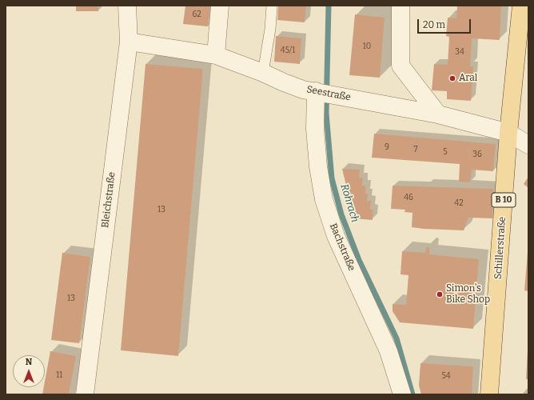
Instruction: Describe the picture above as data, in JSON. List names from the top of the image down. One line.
{"streets":{"main road":["B 10","Schillerstraße"],"street":["Seestraße","Bleichstraße","Bachstraße"]},"crossings":[["Seestraße","Bleichstraße"],["Seestraße","Bachstraße"],["Seestraße","Schillerstraße"]],"water":["Rohrach"],"places":["Aral","Simon's Bike Shop"],"house_numbers":["62","10","45/1","34","9","7","5","36","46","42","13","13","11","54"],"scale_bar":"20 m","north":"top"}
